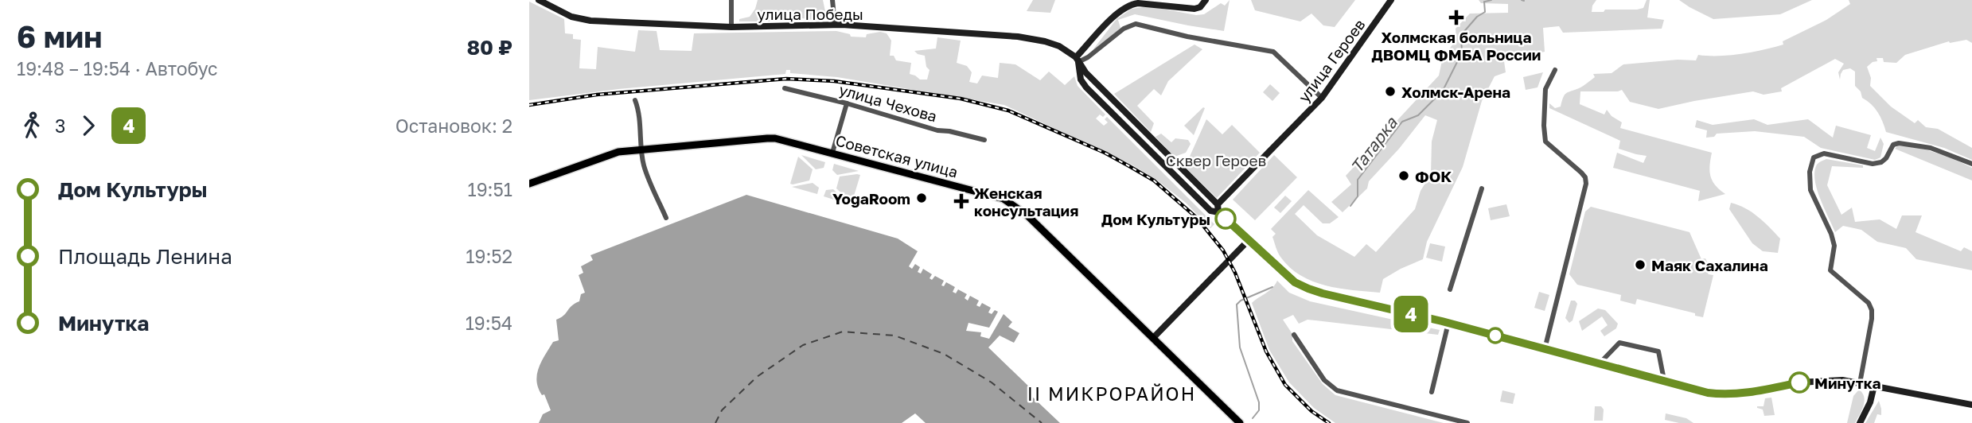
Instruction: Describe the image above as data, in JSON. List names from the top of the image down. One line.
{"streets":{"main road":["улица Победы","улица Героев","Советская улица"],"street":["улица Чехова"]},"crossings":[["улица Победы","улица Героев"]],"districts":["II МИКРОРАЙОН"],"water":["Татарка"],"parks":["Сквер Героев"],"places":{"health":["Холмская больница ДВОМЦ ФМБА России","Женская консультация"],"other":["Холмск-Арена","ФОК","YogaRoom","Дом Культуры","Маяк Сахалина","Минутка"]},"lines":["bus line 4"],"page":{"heading":["6 мин","19:48 – 19:54 · Автобус","80 ₽"],"on_map":"4","legs":["3","4","Остановок: 2"],"list":[{"name":"Дом Культуры","value":"19:51"},{"name":"Площадь Ленина","value":"19:52"},{"name":"Минутка","value":"19:54"}]}}
